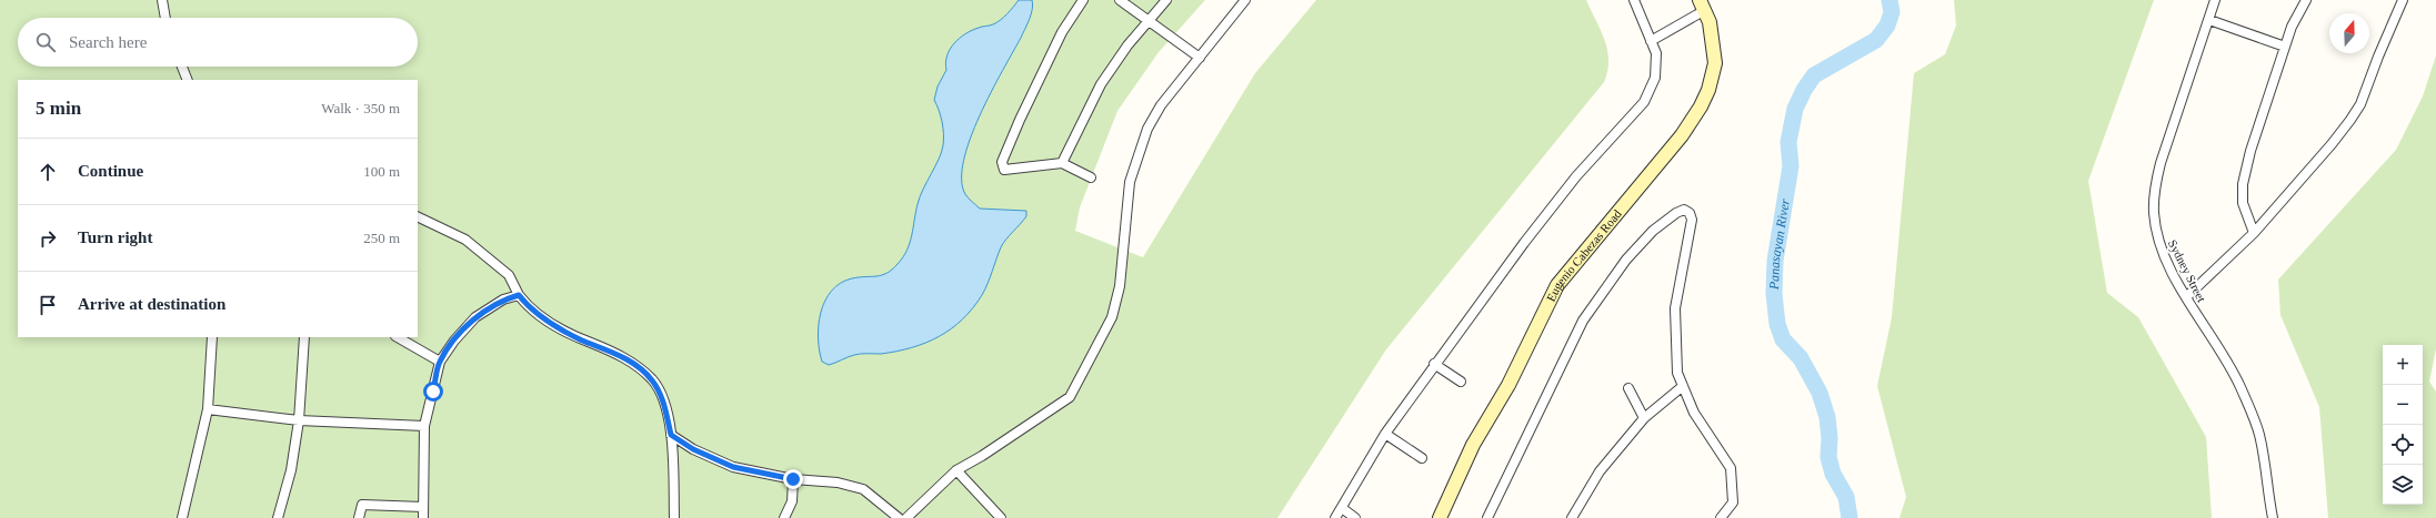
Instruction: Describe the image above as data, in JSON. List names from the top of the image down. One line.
{"streets":{"street":["Eugenio Cabezas Road","Sydney Street"]},"water":["Panasayan River"],"north":"top","page":{"search":"Search here","heading":["5 min","Walk · 350 m"],"list":[["Continue","100 m"],["Turn right","250 m"],"Arrive at destination"],"map_buttons":["+","−"]}}
